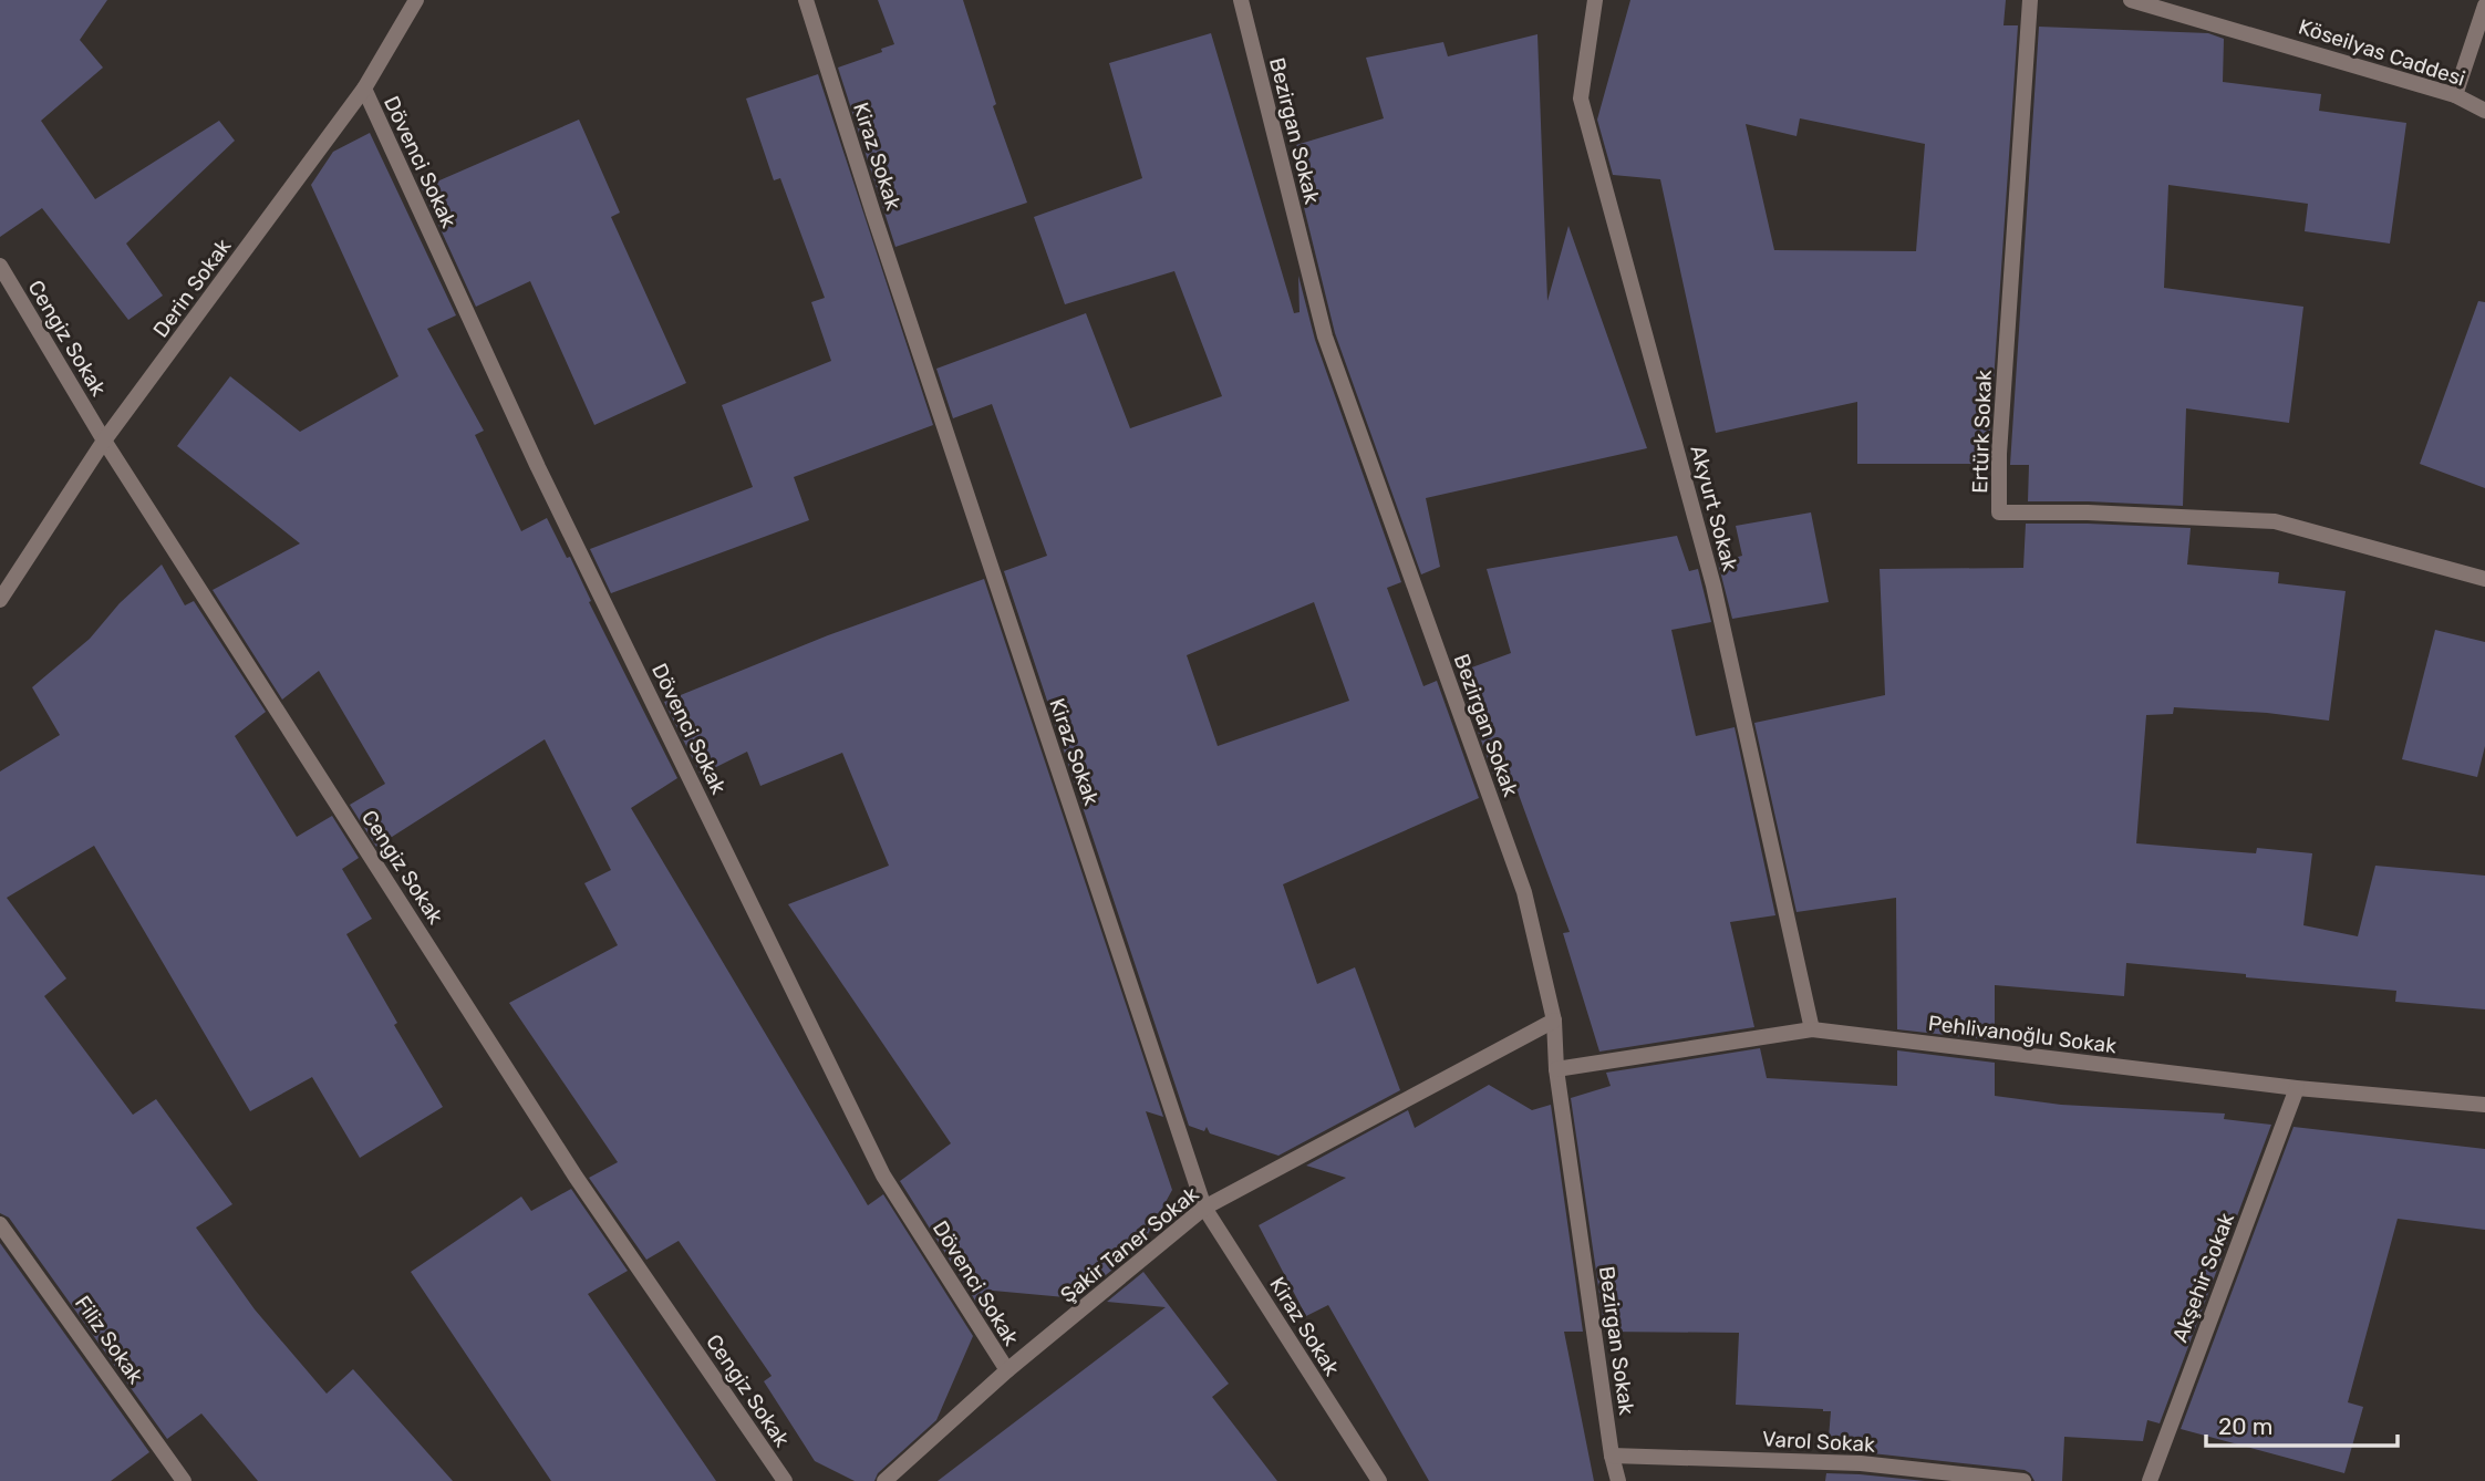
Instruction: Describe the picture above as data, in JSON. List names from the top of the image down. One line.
{"streets":{"street":["Köseilyas Caddesi","Bezirgan Sokak","Kiraz Sokak","Dövenci Sokak","Derin Sokak","Cengiz Sokak","Ertürk Sokak","Akyurt Sokak","Pehlivanoğlu Sokak","Şakir Taner Sokak","Akşehir Sokak","Filiz Sokak","Varol Sokak"]},"crossings":[["Bezirgan Sokak","Pehlivanoğlu Sokak"],["Bezirgan Sokak","Şakir Taner Sokak"],["Bezirgan Sokak","Varol Sokak"],["Kiraz Sokak","Şakir Taner Sokak"],["Dövenci Sokak","Derin Sokak"],["Dövenci Sokak","Şakir Taner Sokak"],["Derin Sokak","Cengiz Sokak"],["Akyurt Sokak","Pehlivanoğlu Sokak"],["Pehlivanoğlu Sokak","Akşehir Sokak"]],"scale_bar":"20 m"}
